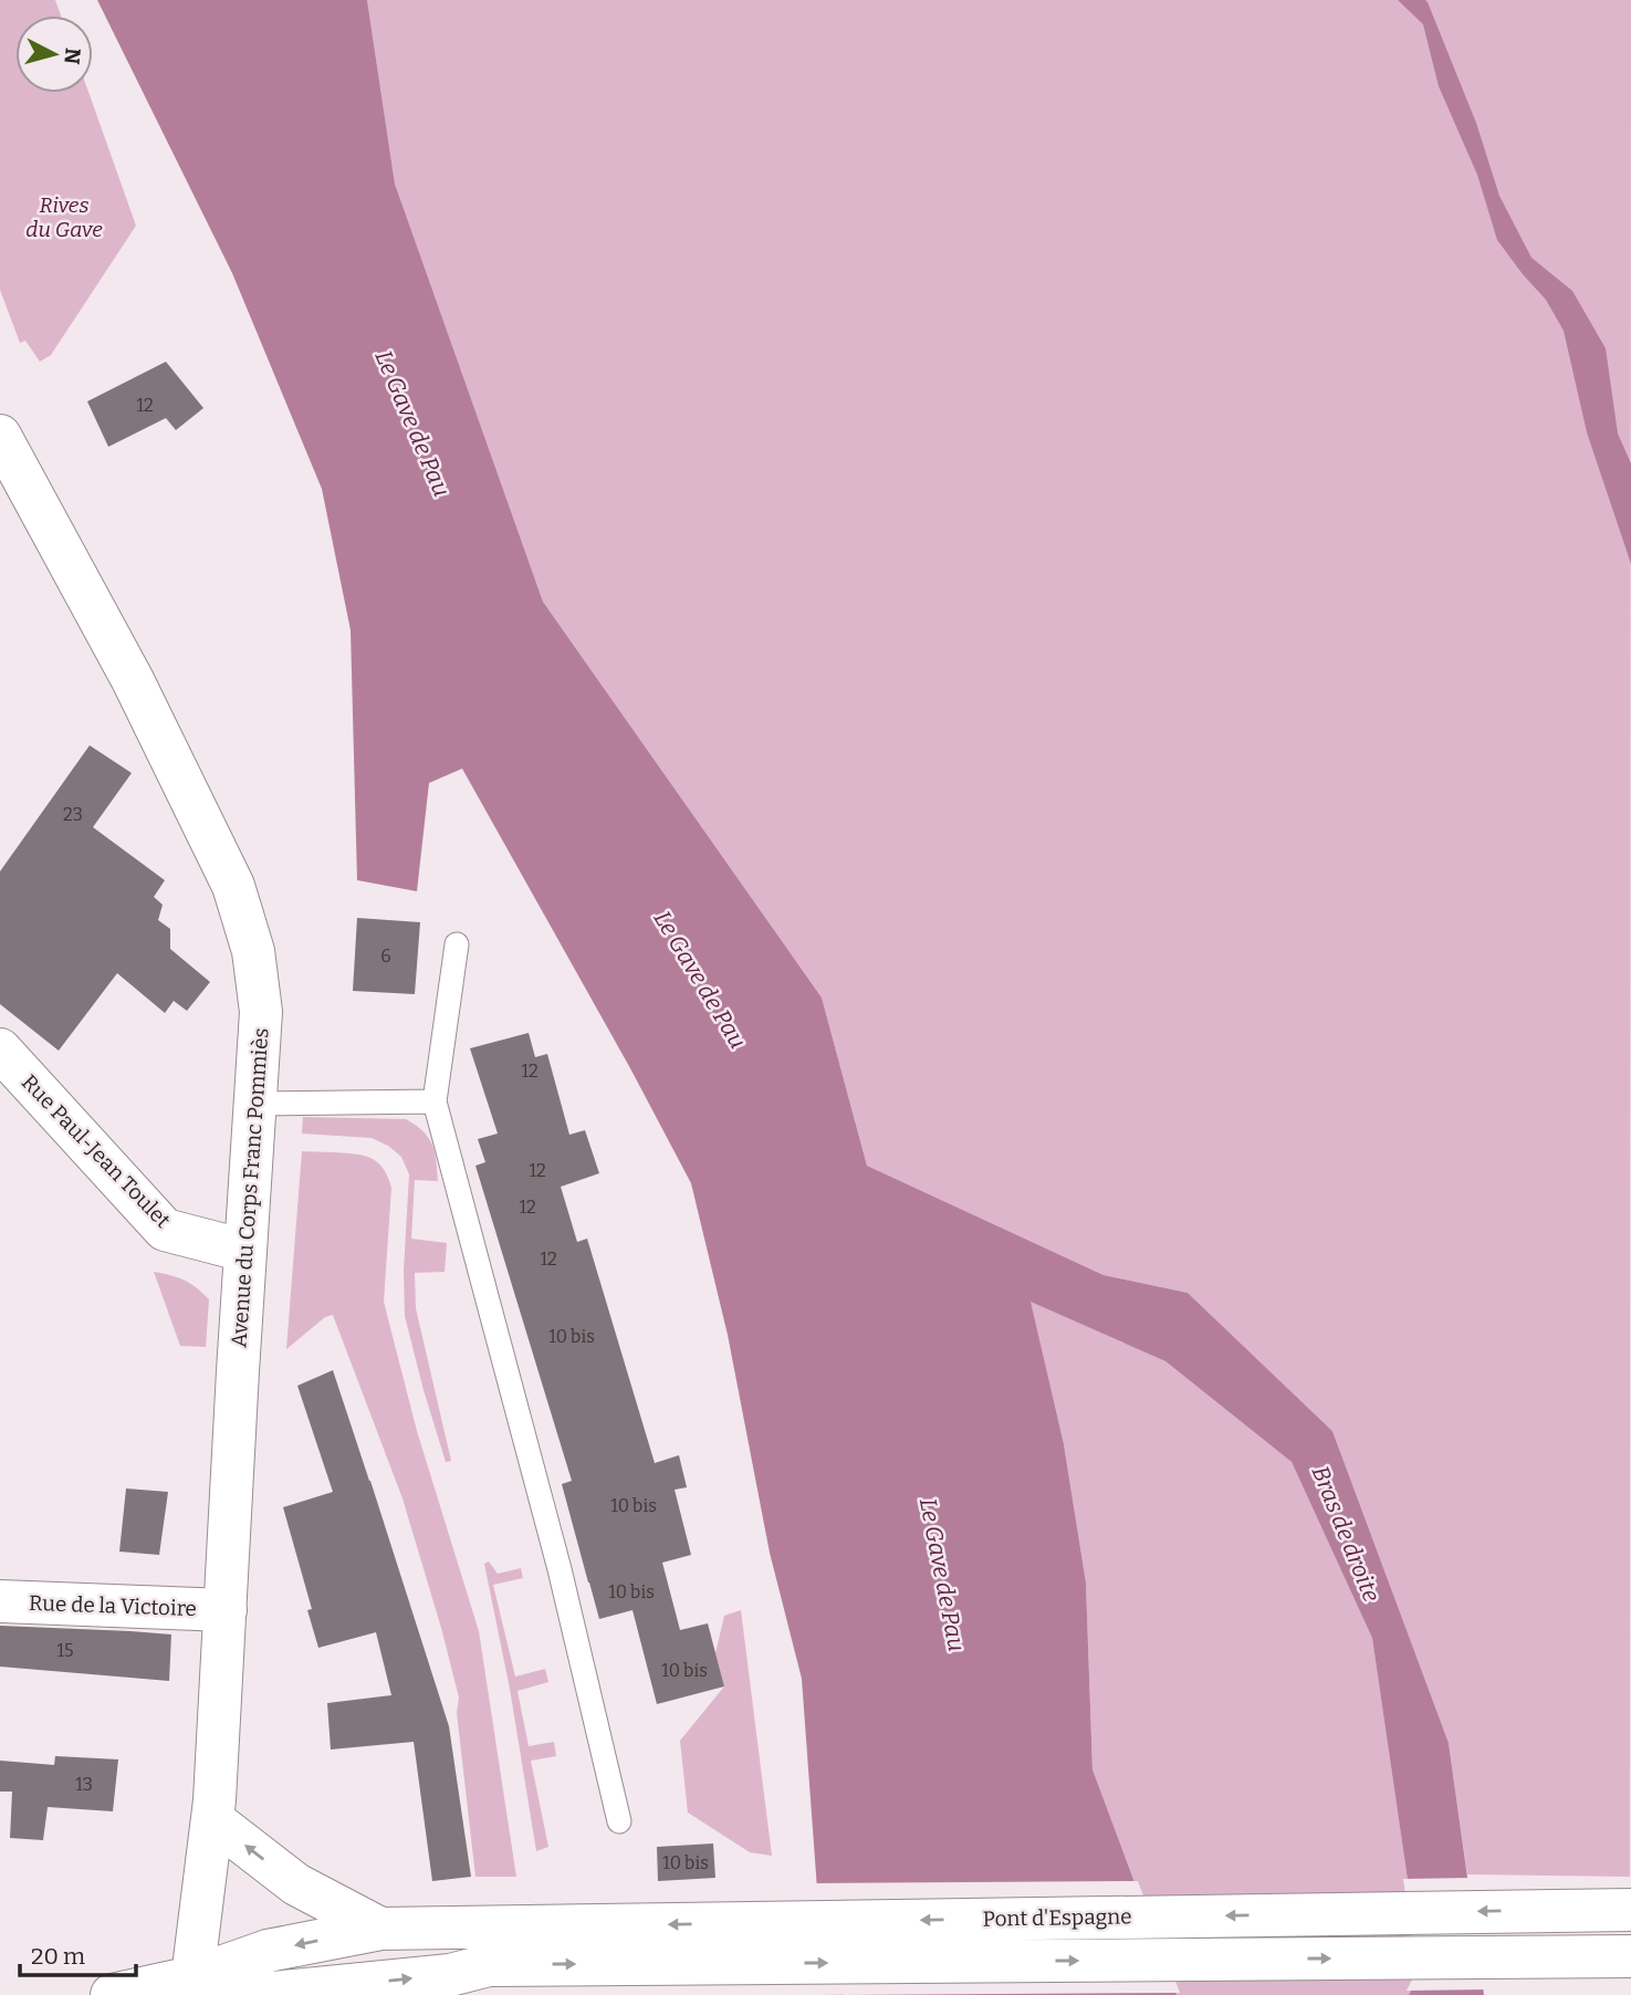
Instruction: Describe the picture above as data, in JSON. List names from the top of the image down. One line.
{"streets":{"main road":["Rue Paul-Jean Toulet","Avenue du Corps Franc Pommiès","Rue de la Victoire","Pont d'Espagne"]},"crossings":[["Rue Paul-Jean Toulet","Avenue du Corps Franc Pommiès"],["Avenue du Corps Franc Pommiès","Rue de la Victoire"]],"water":["Le Gave de Pau","Bras de droite"],"parks":["Rives du Gave"],"house_numbers":["12","23","6","12","12","12","12","10 bis","10 bis","10 bis","15","10 bis","13","10 bis"],"scale_bar":"20 m","north":"right"}
